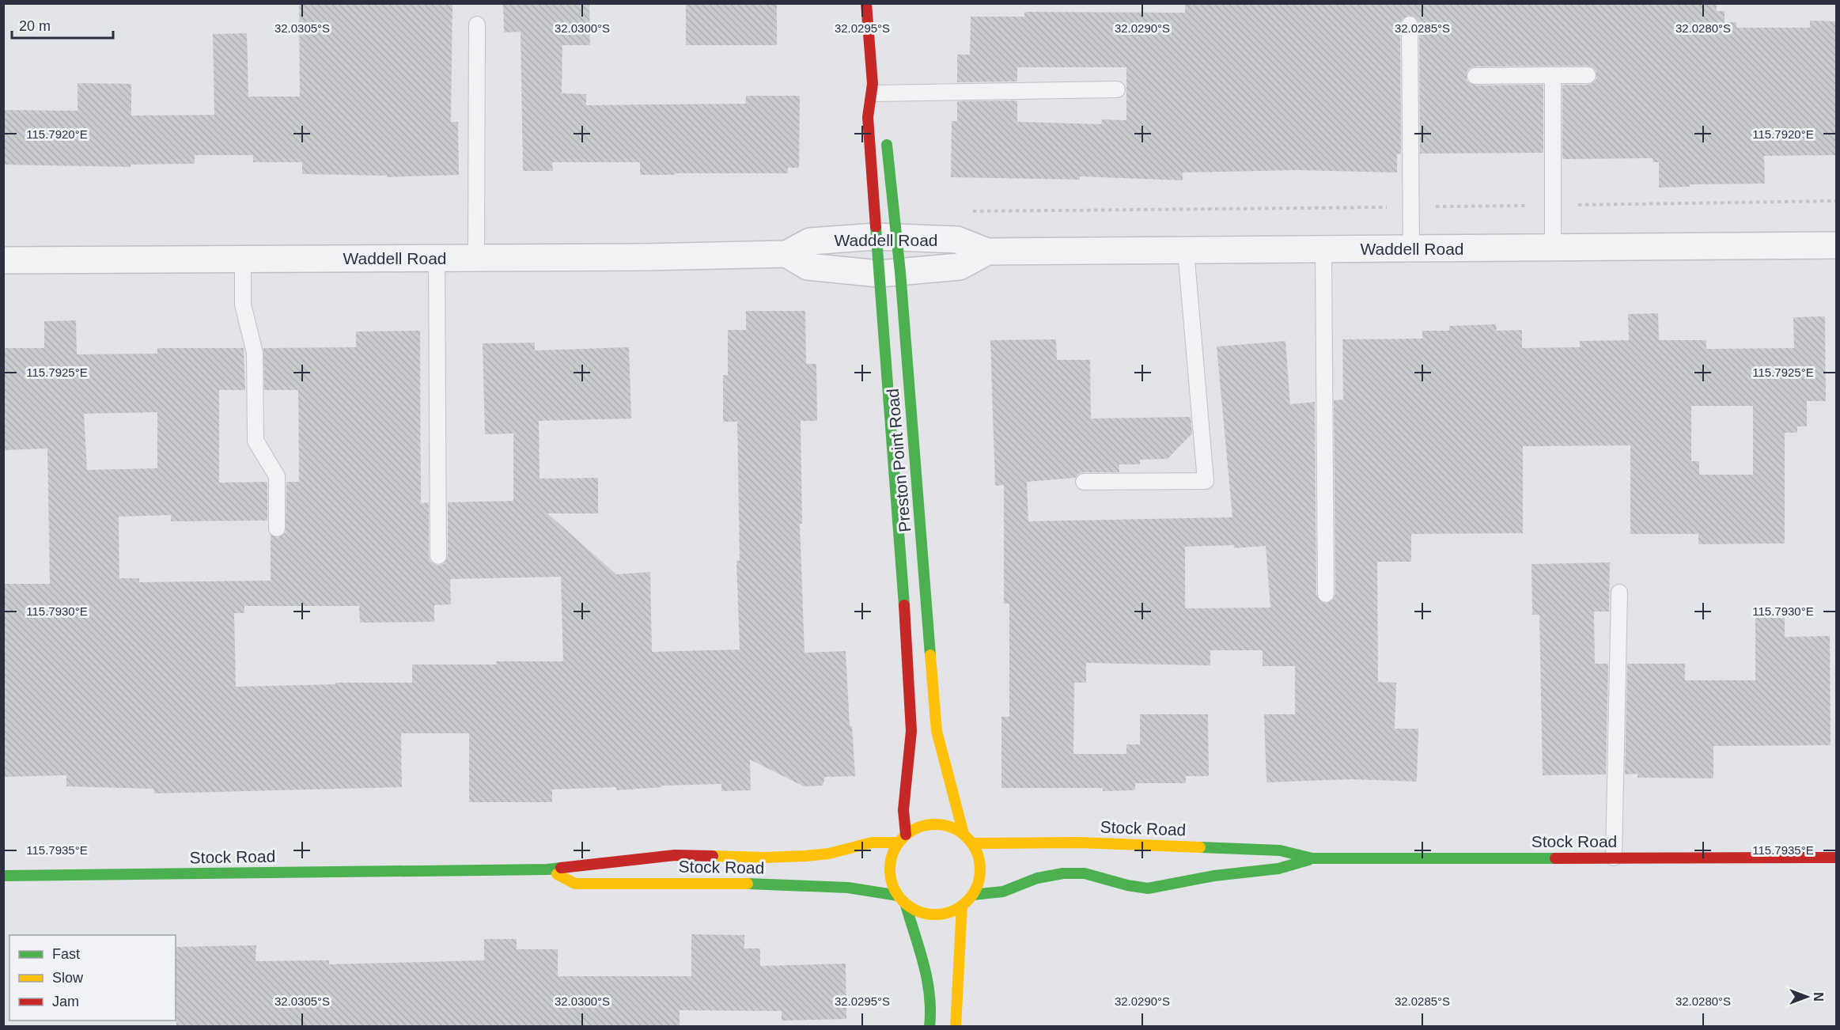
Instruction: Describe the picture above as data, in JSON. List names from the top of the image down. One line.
{"streets":{"street":["Waddell Road","Preston Point Road","Stock Road"]},"crossings":[["Waddell Road","Preston Point Road"],["Preston Point Road","Stock Road"]],"legend":["Fast","Slow","Jam"],"scale_bar":"20 m","north":"right","coordinates":["32.0305°S","32.0300°S","32.0295°S","32.0290°S","32.0285°S","32.0280°S","115.7920°E","115.7925°E","115.7930°E","115.7935°E"]}
